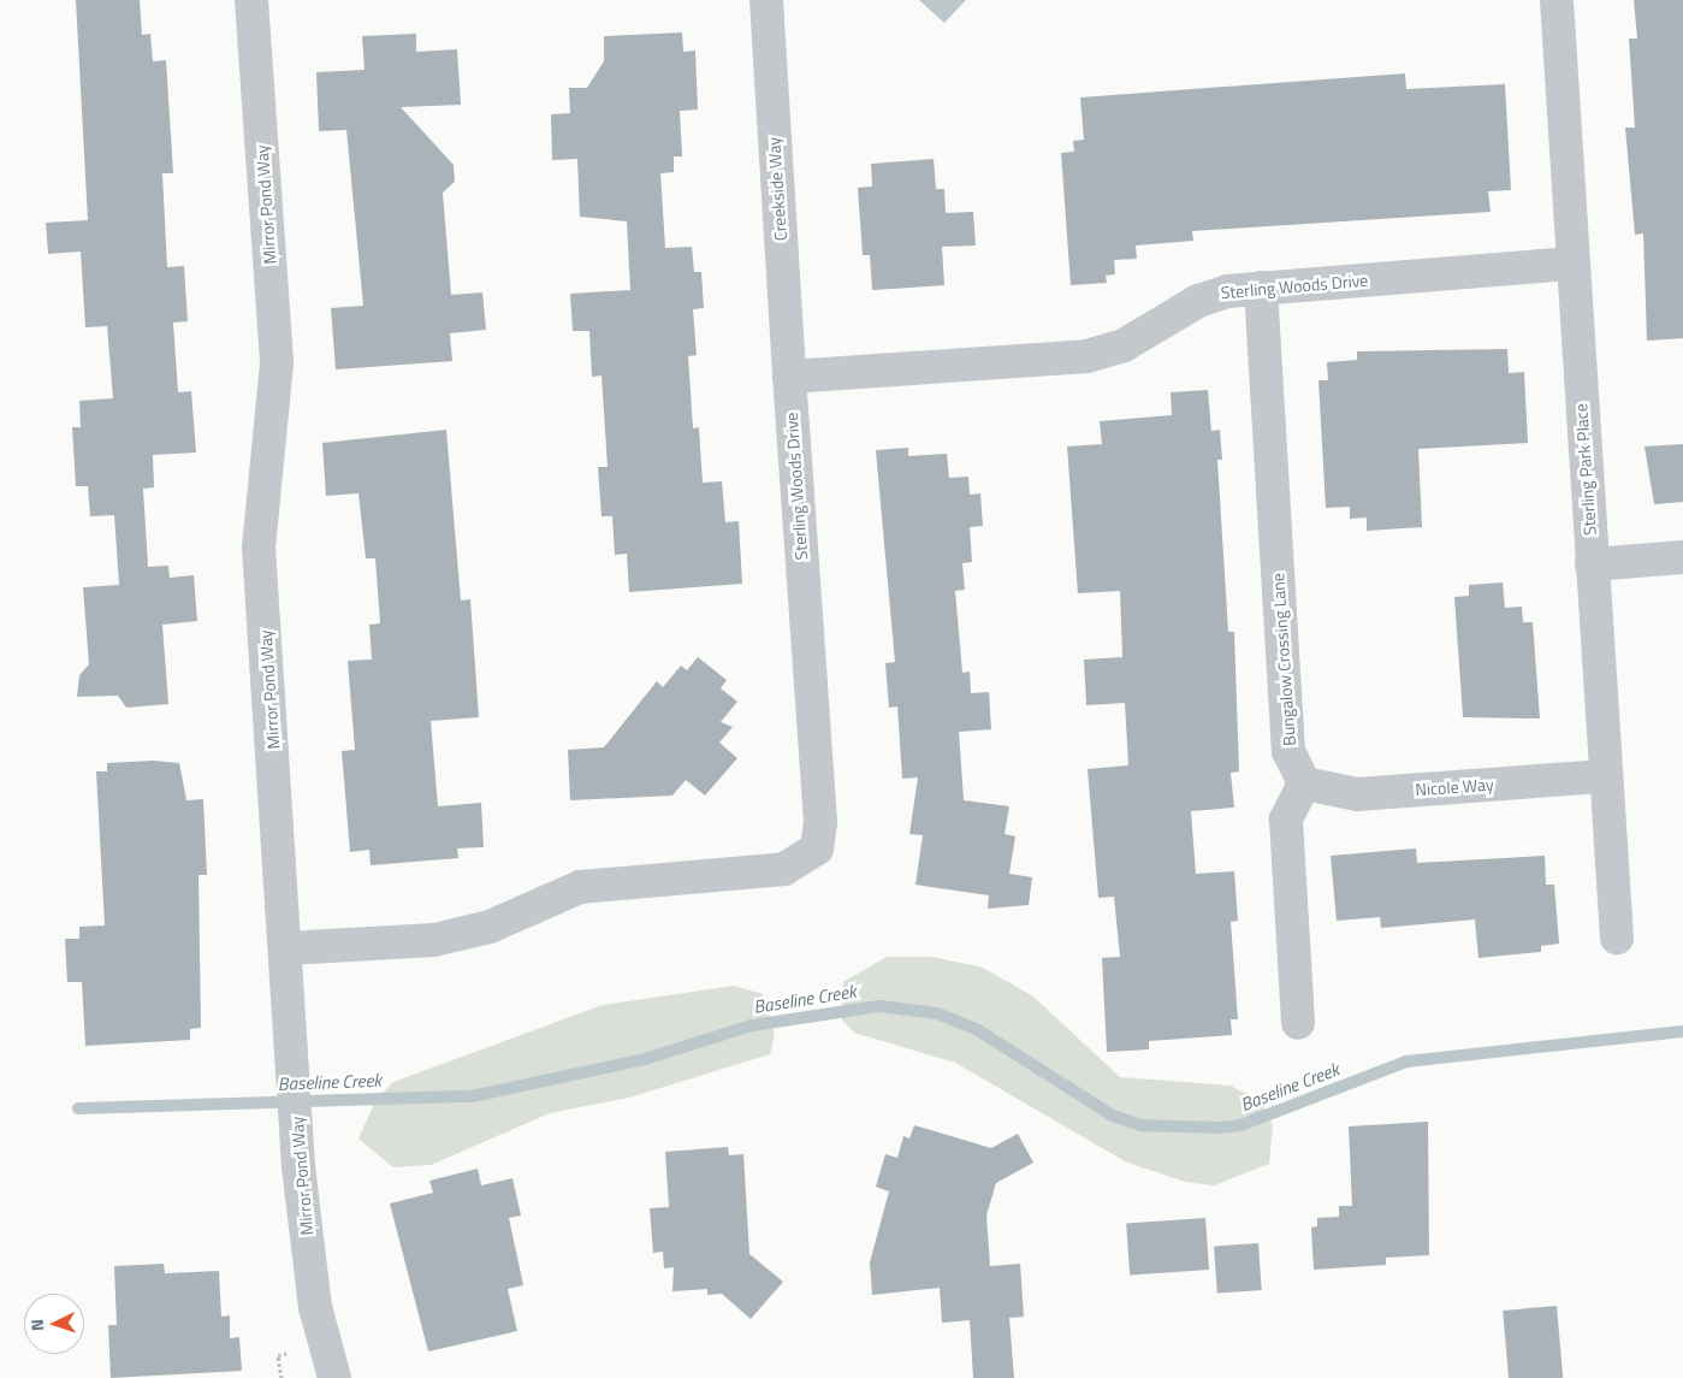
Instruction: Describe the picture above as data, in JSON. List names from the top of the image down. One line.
{"streets":{"street":["Creekside Way","Mirror Pond Way","Sterling Woods Drive","Sterling Park Place","Bungalow Crossing Lane","Nicole Way"]},"crossings":[["Creekside Way","Sterling Woods Drive"],["Mirror Pond Way","Sterling Woods Drive"],["Sterling Woods Drive","Sterling Park Place"],["Sterling Woods Drive","Bungalow Crossing Lane"],["Sterling Park Place","Nicole Way"],["Bungalow Crossing Lane","Nicole Way"]],"water":["Baseline Creek"],"north":"left"}
